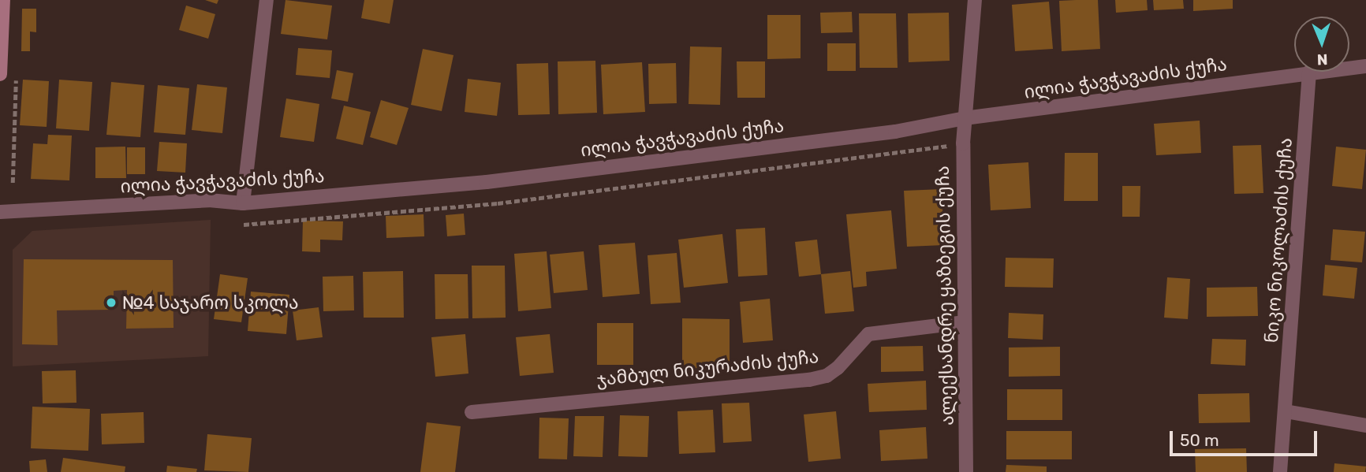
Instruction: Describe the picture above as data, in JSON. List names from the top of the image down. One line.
{"streets":{"street":["ილია ჭავჭავაძის ქუჩა","ნიკო ნიკოლაძის ქუჩა","ალექსანდრე ყაზბეგის ქუჩა","ჯამბულ ნიკურაძის ქუჩა"]},"crossings":[["ილია ჭავჭავაძის ქუჩა","ნიკო ნიკოლაძის ქუჩა"],["ილია ჭავჭავაძის ქუჩა","ალექსანდრე ყაზბეგის ქუჩა"],["ალექსანდრე ყაზბეგის ქუჩა","ჯამბულ ნიკურაძის ქუჩა"]],"places":["№4 საჯარო სკოლა"],"scale_bar":"50 m","north":"bottom"}
